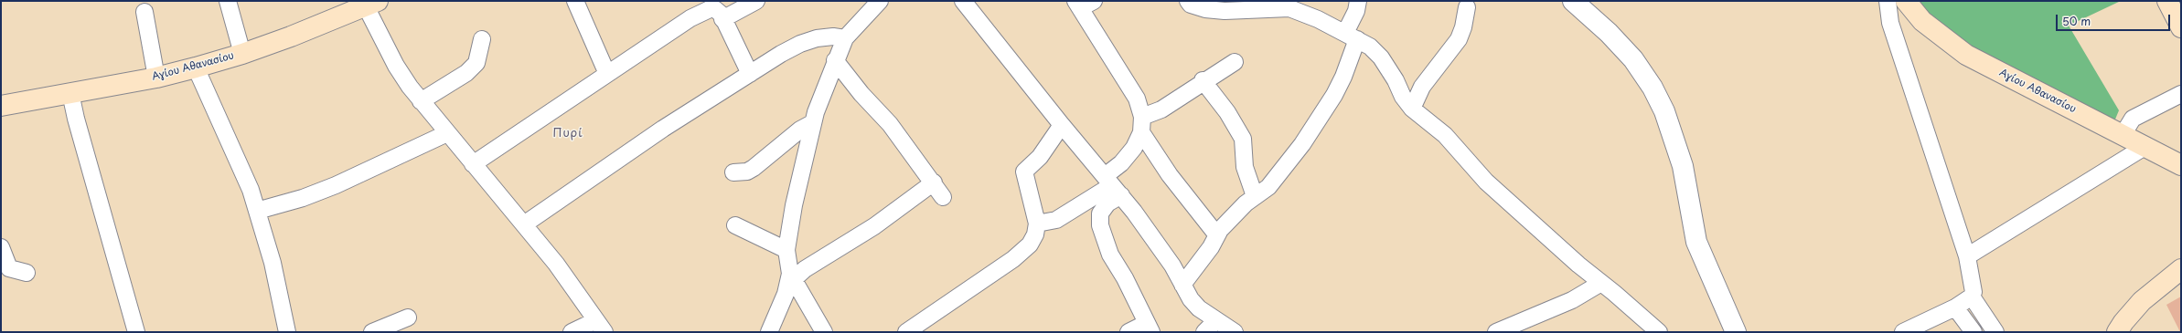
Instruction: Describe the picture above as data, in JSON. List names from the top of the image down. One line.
{"streets":{"main road":["Αγίου Αθανασίου"]},"districts":["Πυρί"],"scale_bar":"50 m"}
